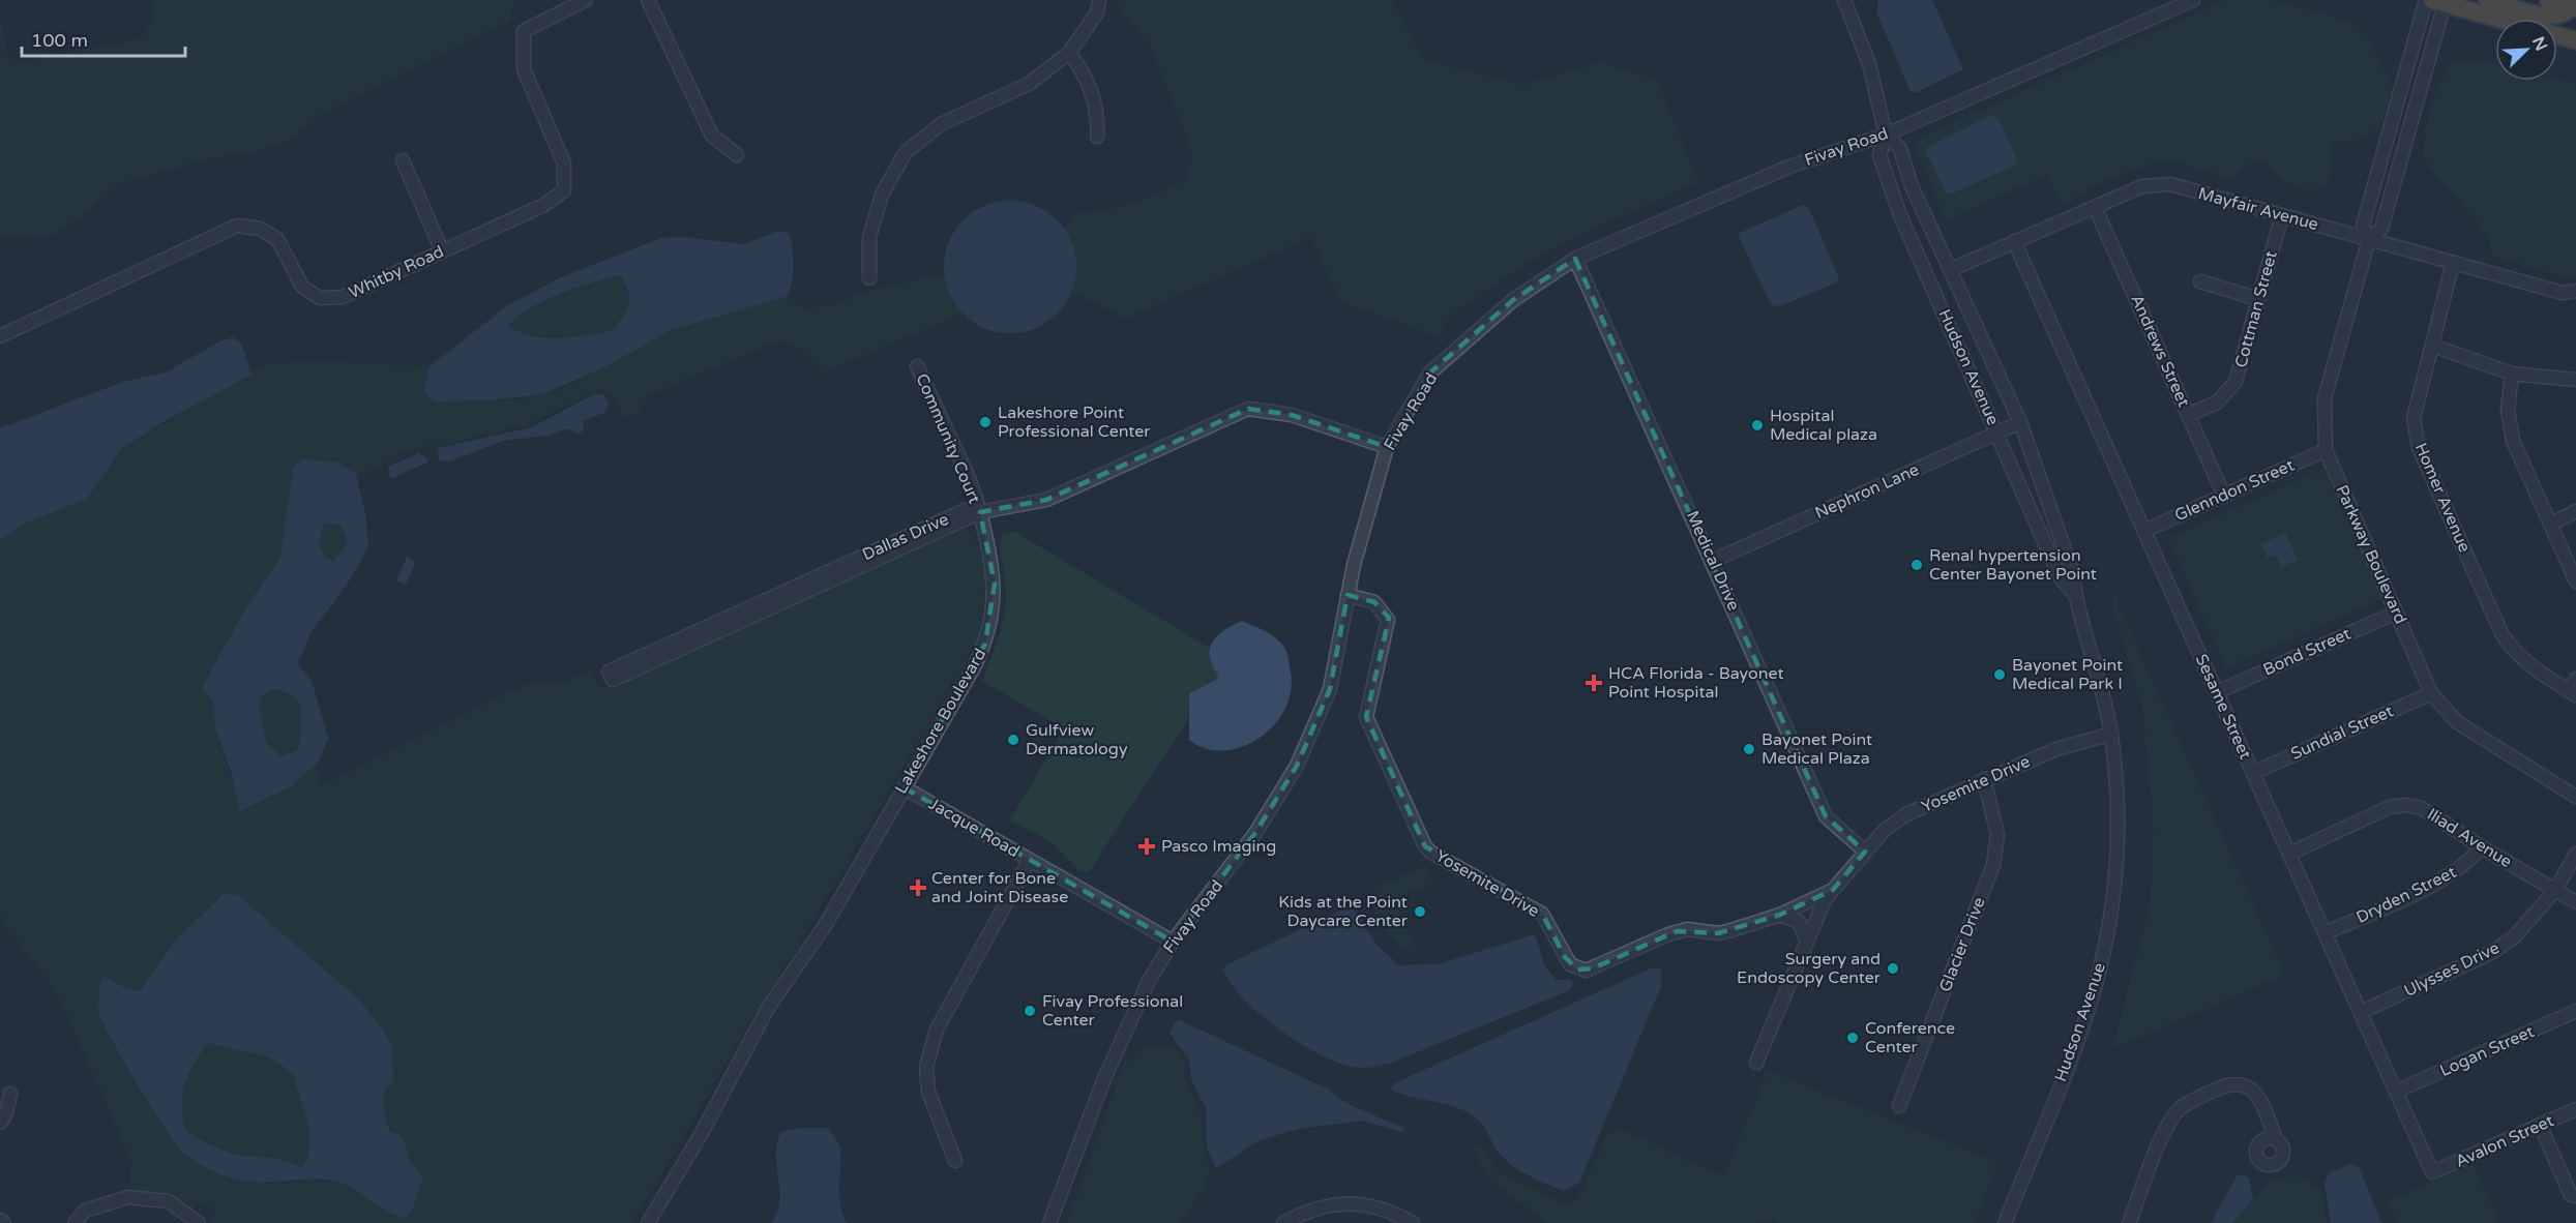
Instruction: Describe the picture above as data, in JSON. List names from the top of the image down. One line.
{"streets":{"street":["Fivay Road","Mayfair Avenue","Whitby Road","Cottman Street","Andrews Street","Hudson Avenue","Community Court","Glenndon Street","Nephron Lane","Homer Avenue","Dallas Drive","Parkway Boulevard","Medical Drive","Bond Street","Sesame Street","Lakeshore Boulevard","Sundial Street","Yosemite Drive","Jacque Road","Iliad Avenue","Dryden Street","Glacier Drive","Ulysses Drive","Logan Street","Avalon Street"]},"crossings":[["Fivay Road","Hudson Avenue"],["Fivay Road","Medical Drive"],["Fivay Road","Yosemite Drive"],["Fivay Road","Jacque Road"],["Mayfair Avenue","Cottman Street"],["Mayfair Avenue","Andrews Street"],["Mayfair Avenue","Hudson Avenue"],["Mayfair Avenue","Homer Avenue"],["Mayfair Avenue","Parkway Boulevard"],["Mayfair Avenue","Sesame Street"],["Cottman Street","Andrews Street"],["Andrews Street","Glenndon Street"],["Hudson Avenue","Nephron Lane"],["Hudson Avenue","Yosemite Drive"],["Community Court","Dallas Drive"],["Community Court","Lakeshore Boulevard"],["Glenndon Street","Parkway Boulevard"],["Glenndon Street","Sesame Street"],["Nephron Lane","Medical Drive"],["Dallas Drive","Lakeshore Boulevard"],["Parkway Boulevard","Bond Street"],["Parkway Boulevard","Sundial Street"],["Medical Drive","Yosemite Drive"],["Bond Street","Sesame Street"],["Sesame Street","Sundial Street"],["Sesame Street","Iliad Avenue"],["Sesame Street","Dryden Street"],["Sesame Street","Ulysses Drive"],["Sesame Street","Logan Street"],["Sesame Street","Avalon Street"],["Lakeshore Boulevard","Jacque Road"],["Yosemite Drive","Glacier Drive"],["Iliad Avenue","Dryden Street"],["Iliad Avenue","Ulysses Drive"]],"places":{"other":["Lakeshore Point Professional Center","Hospital Medical plaza","Renal hypertension Center Bayonet Point","Bayonet Point Medical Park I","Gulfview Dermatology","Bayonet Point Medical Plaza","Kids at the Point Daycare Center","Surgery and Endoscopy Center","Fivay Professional Center","Conference Center"],"health":["HCA Florida - Bayonet Point Hospital","Pasco Imaging","Center for Bone and Joint Disease"]},"scale_bar":"100 m","north":"top right"}
